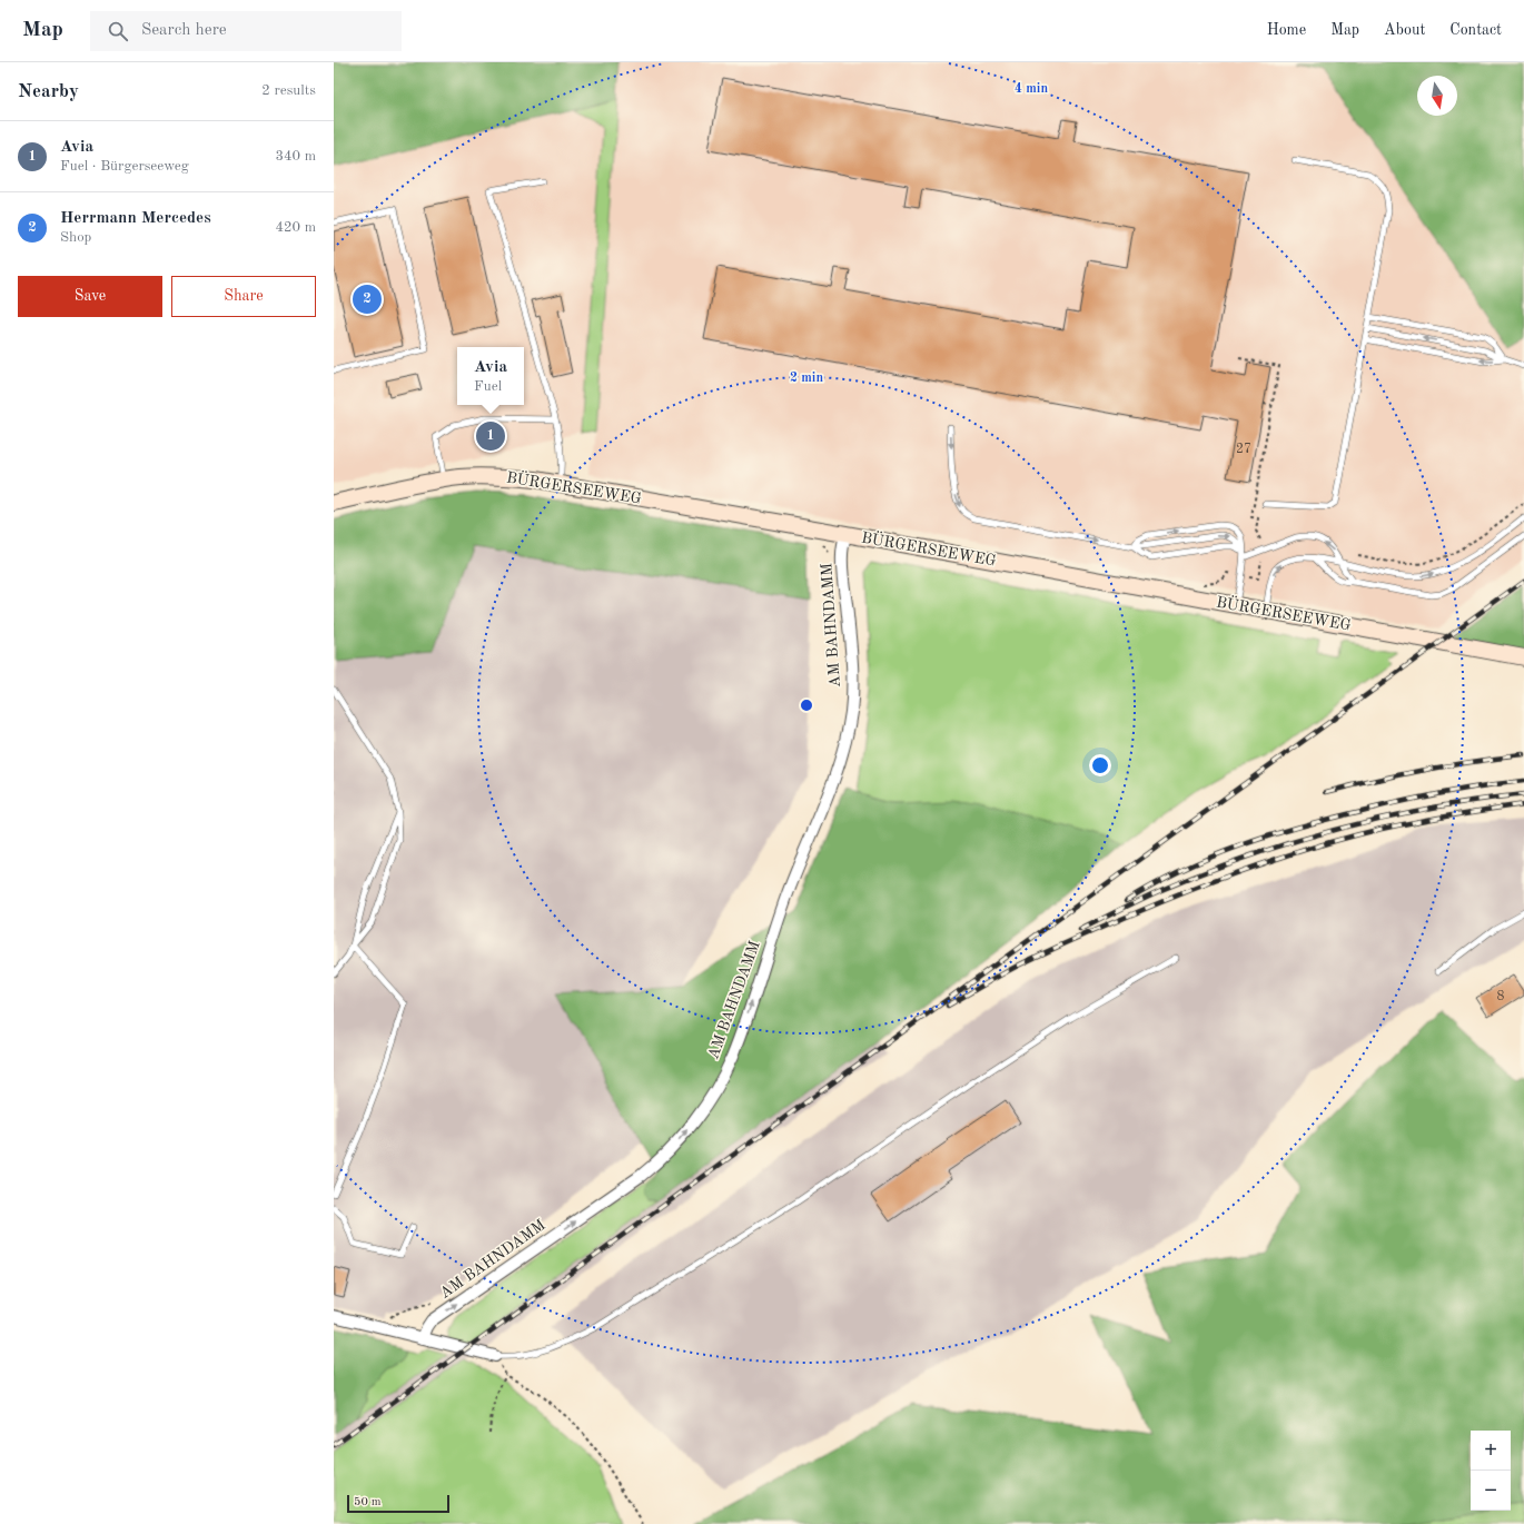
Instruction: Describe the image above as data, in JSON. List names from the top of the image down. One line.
{"streets":{"street":["BÜRGERSEEWEG","AM BAHNDAMM"]},"crossings":[["BÜRGERSEEWEG","AM BAHNDAMM"]],"one_way":["AM BAHNDAMM"],"house_numbers":["27","8"],"scale_bar":"50 m","north":"bottom","page":{"header":"Map","search":"Search here","nav":["Home","Map","About","Contact"],"heading":["Nearby","2 results"],"list":[{"mark":"1","name":"Avia","note":"Fuel · Bürgerseeweg","value":"340 m"},{"mark":"2","name":"Herrmann Mercedes","note":"Shop","value":"420 m"}],"buttons":["Save","Share"],"pins":["2","1"],"popup":["Avia","Fuel"],"map_buttons":["+","−"],"scale":"50 m"},"rings":["4 min","2 min"]}
